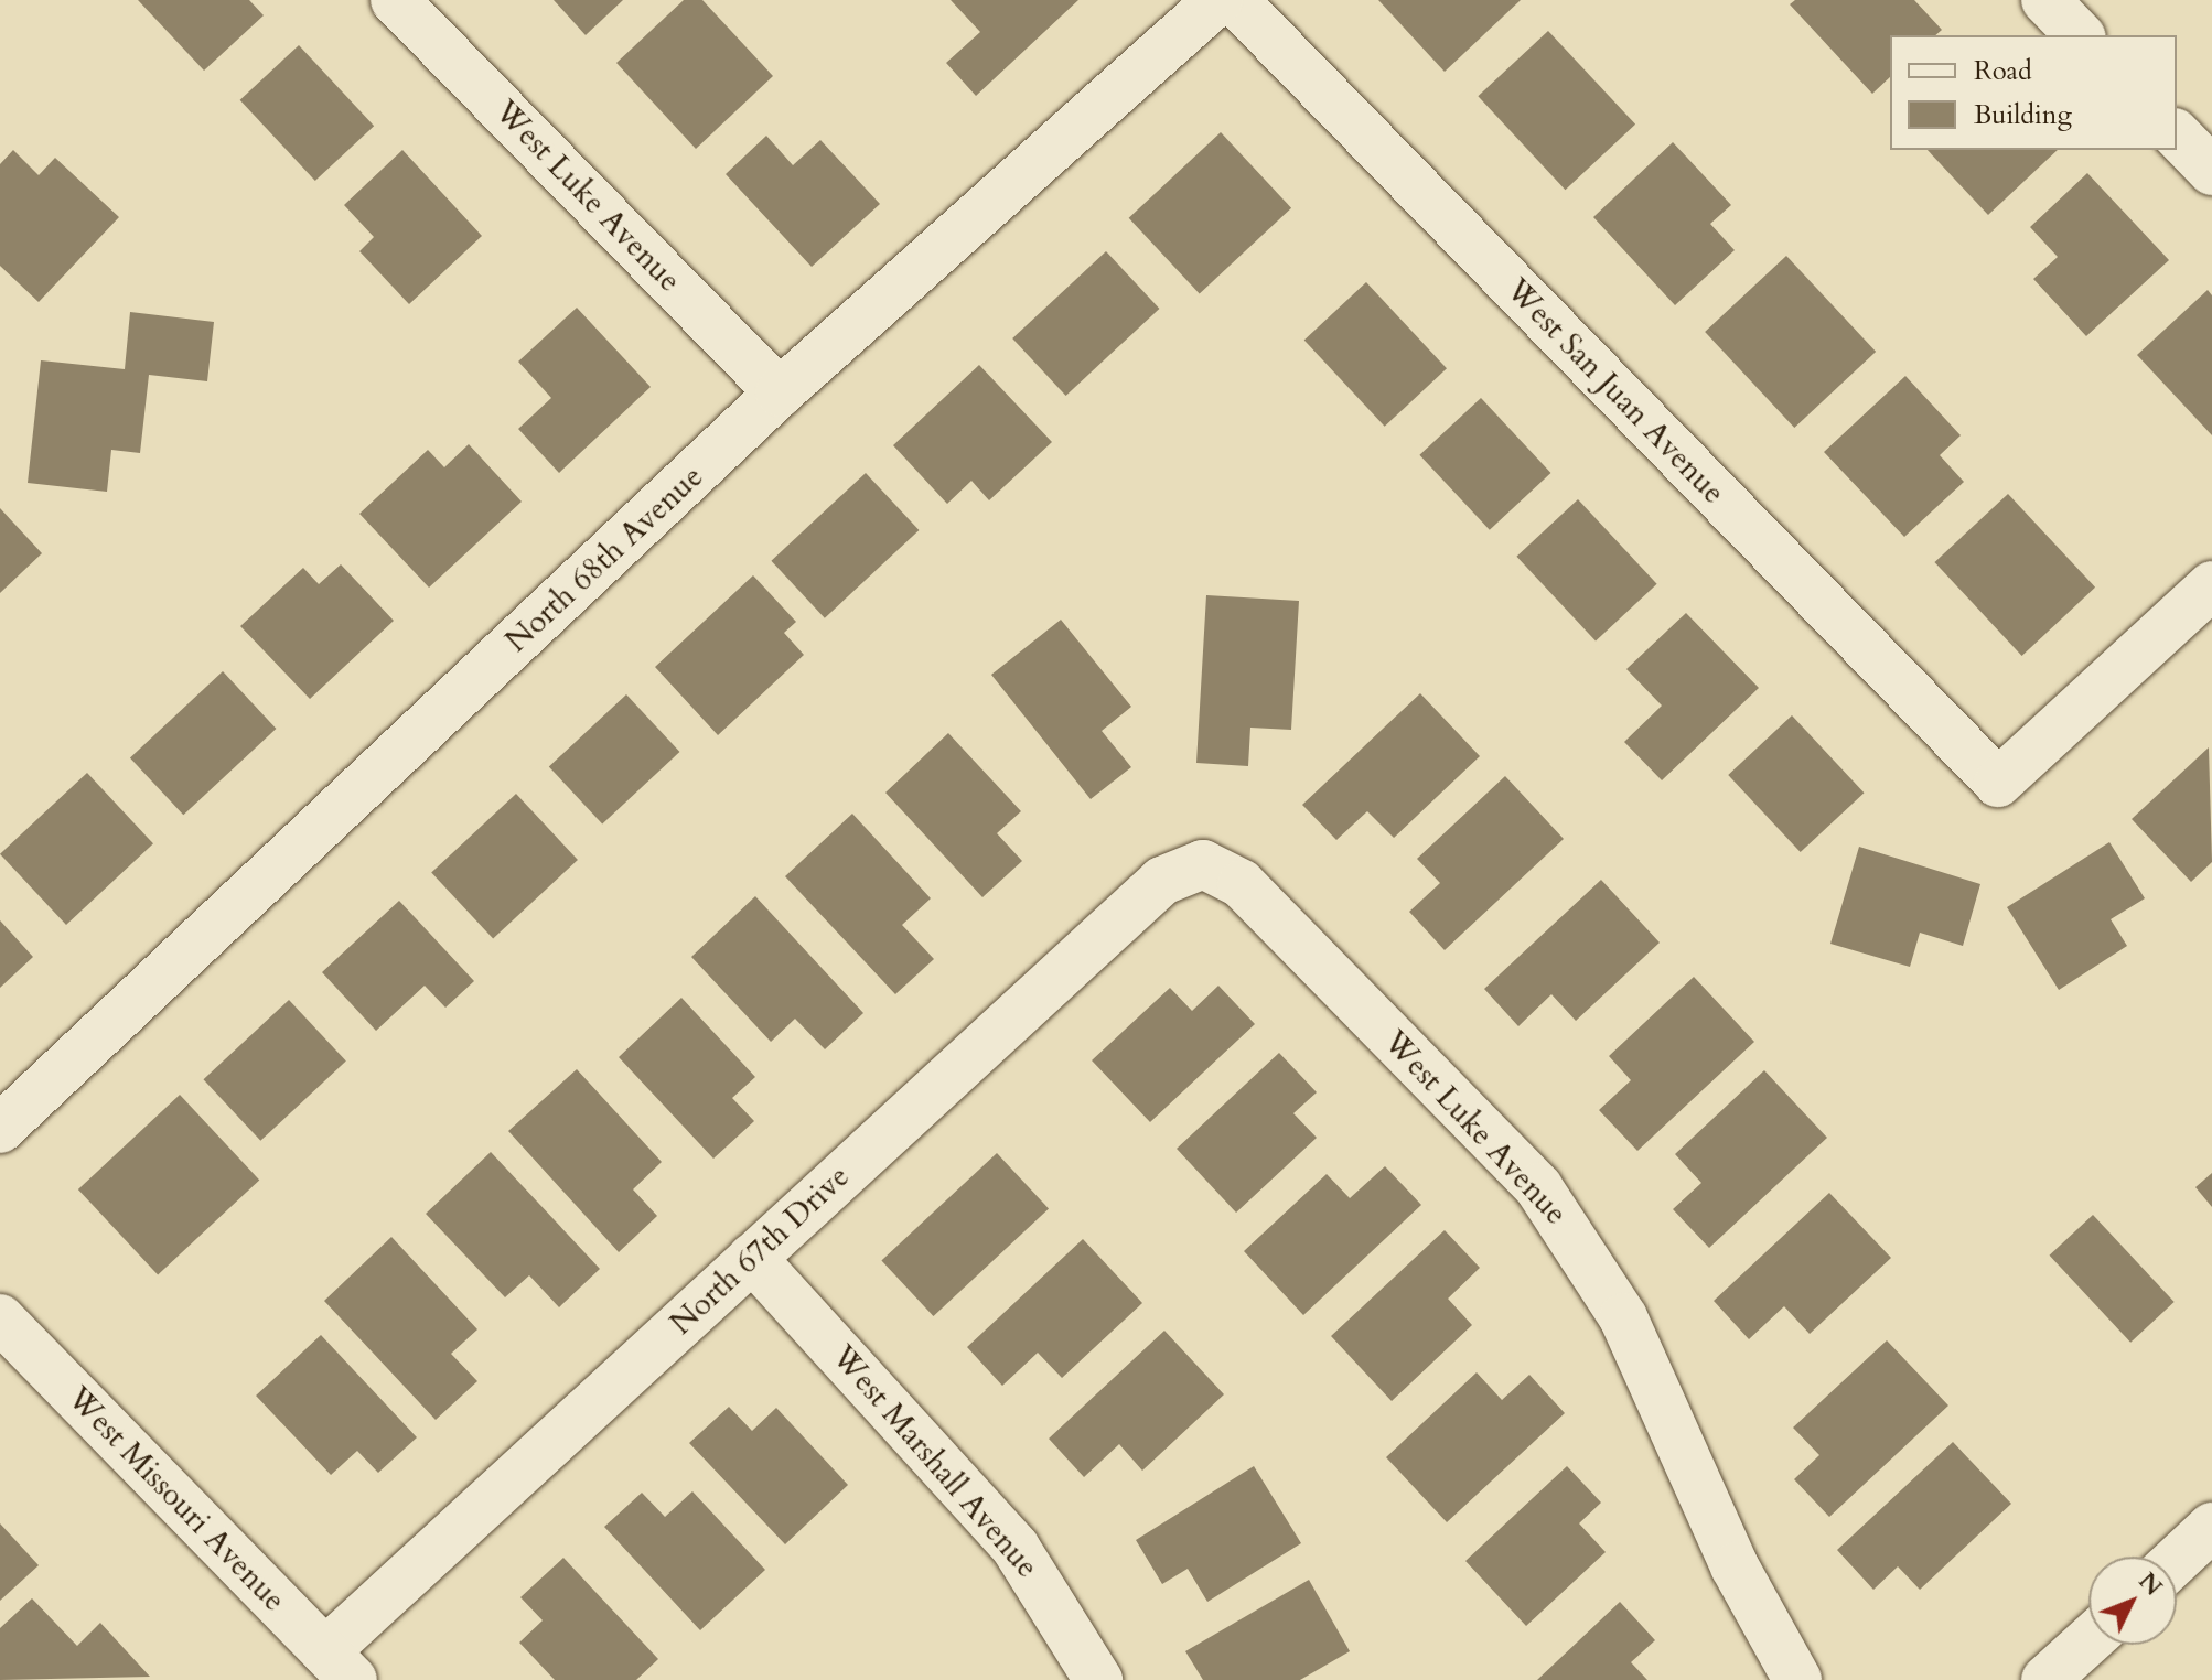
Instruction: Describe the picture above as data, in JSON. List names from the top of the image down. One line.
{"streets":{"street":["West Luke Avenue","West San Juan Avenue","North 68th Avenue","North 67th Drive","West Marshall Avenue","West Missouri Avenue"]},"crossings":[["West Luke Avenue","North 68th Avenue"],["West Luke Avenue","North 67th Drive"],["North 67th Drive","West Marshall Avenue"],["North 67th Drive","West Missouri Avenue"]],"legend":["Road","Building"],"north":"top right"}
